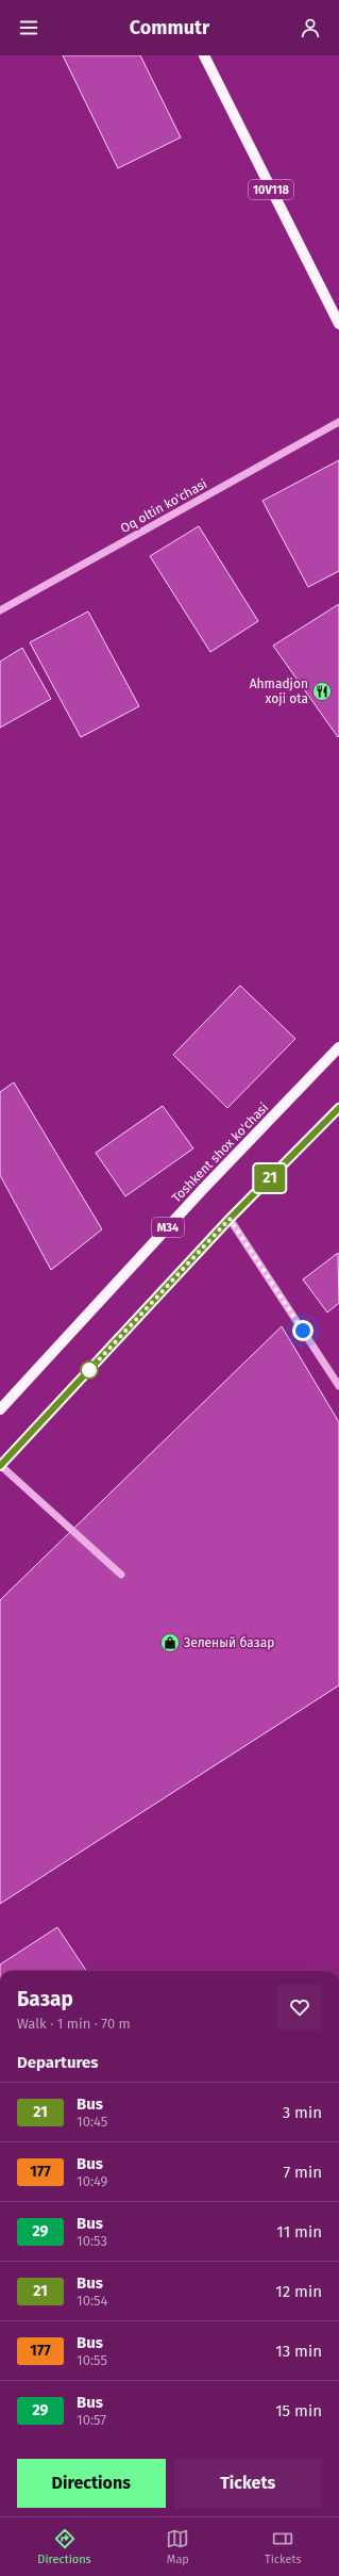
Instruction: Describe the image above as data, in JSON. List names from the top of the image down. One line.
{"streets":{"main road":["10V118","Toshkent shox ko'chasi","M34"],"street":["Oq oltin ko'chasi"]},"places":{"restaurant":["Ahmadjon xoji ota"],"shop":["Зеленый базар"]},"lines":["bus line 21"],"page":{"header":"Commutr","on_map":"21","heading":[["Базар","Walk · 1 min · 70 m"],"Departures"],"list":[{"mark":"21","name":"Bus","note":"10:45","value":"3 min"},{"mark":"177","name":"Bus","note":"10:49","value":"7 min"},{"mark":"29","name":"Bus","note":"10:53","value":"11 min"},{"mark":"21","name":"Bus","note":"10:54","value":"12 min"},{"mark":"177","name":"Bus","note":"10:55","value":"13 min"},{"mark":"29","name":"Bus","note":"10:57","value":"15 min"}],"buttons":["Directions","Tickets"],"tabs":["Directions","Map","Tickets"]}}
